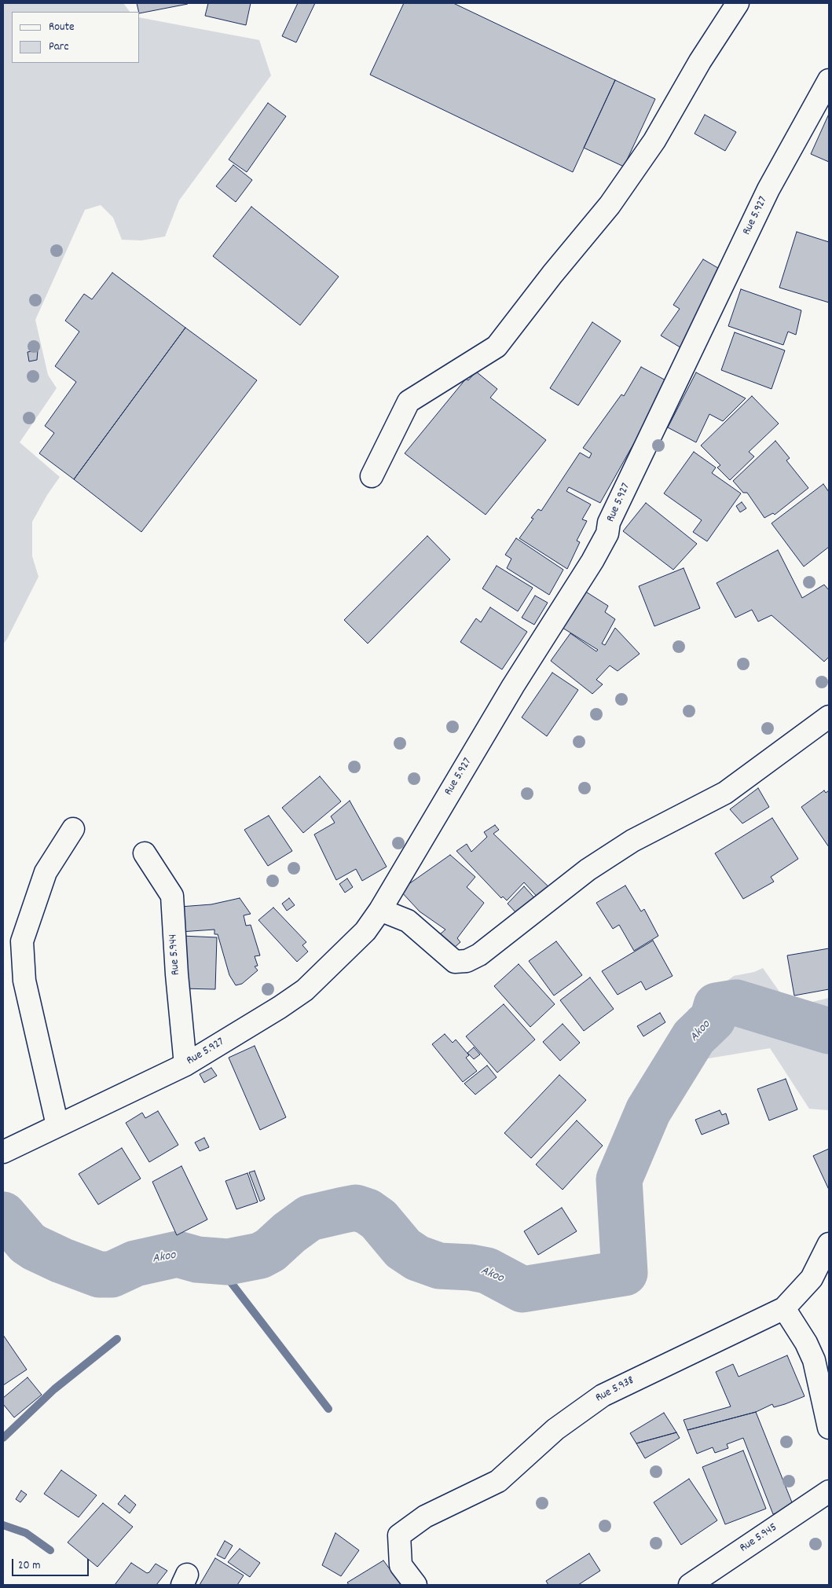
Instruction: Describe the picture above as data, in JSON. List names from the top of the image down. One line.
{"streets":{"street":["Rue 5.927","Rue 5.944","Rue 5.938","Rue 5.945"]},"crossings":[["Rue 5.927","Rue 5.944"]],"water":["Akoo"],"legend":["Route","Parc"],"scale_bar":"20 m"}
